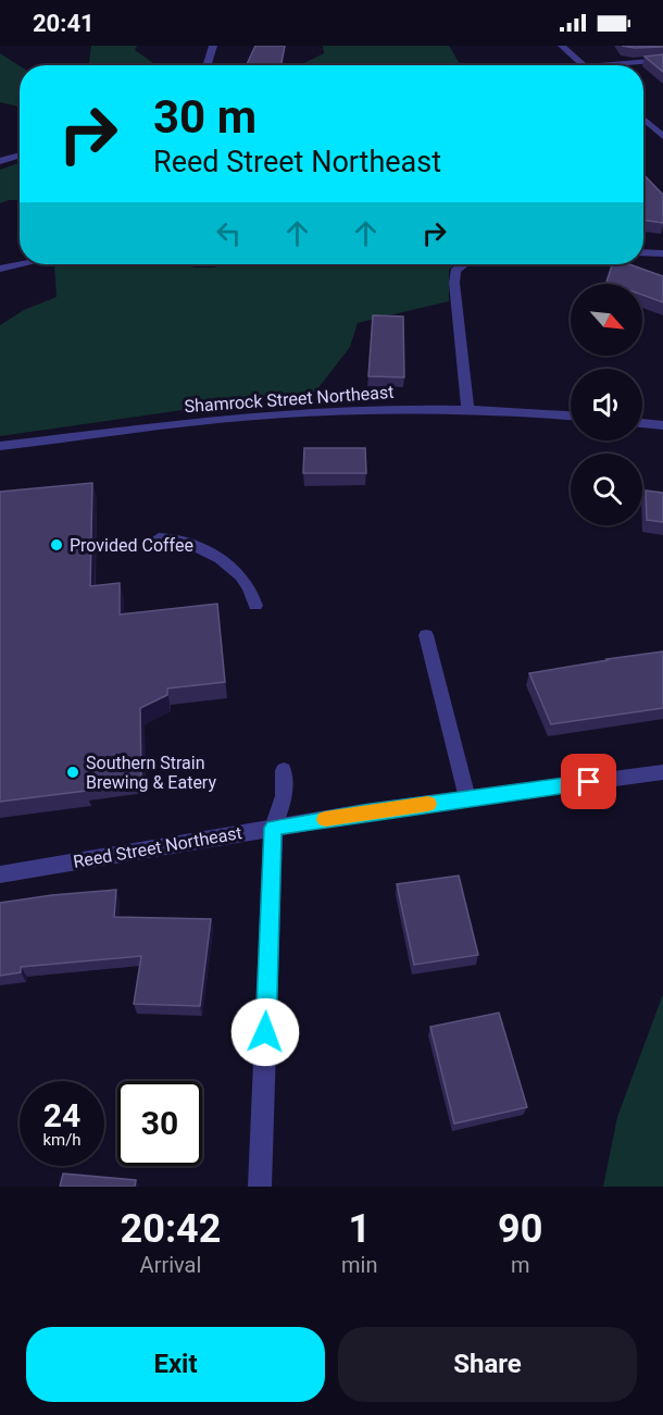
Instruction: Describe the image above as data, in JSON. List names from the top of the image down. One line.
{"streets":{"street":["Shamrock Street Northeast","Reed Street Northeast"]},"places":["Provided Coffee","Southern Strain Brewing & Eatery"],"north":"bottom right","page":{"status":"20:41","turn":["30 m","Reed Street Northeast"],"speed":"24 km/h","limit":"30","eta":["20:42","Arrival","1","min","90","m"],"buttons":["Exit","Share"]}}
